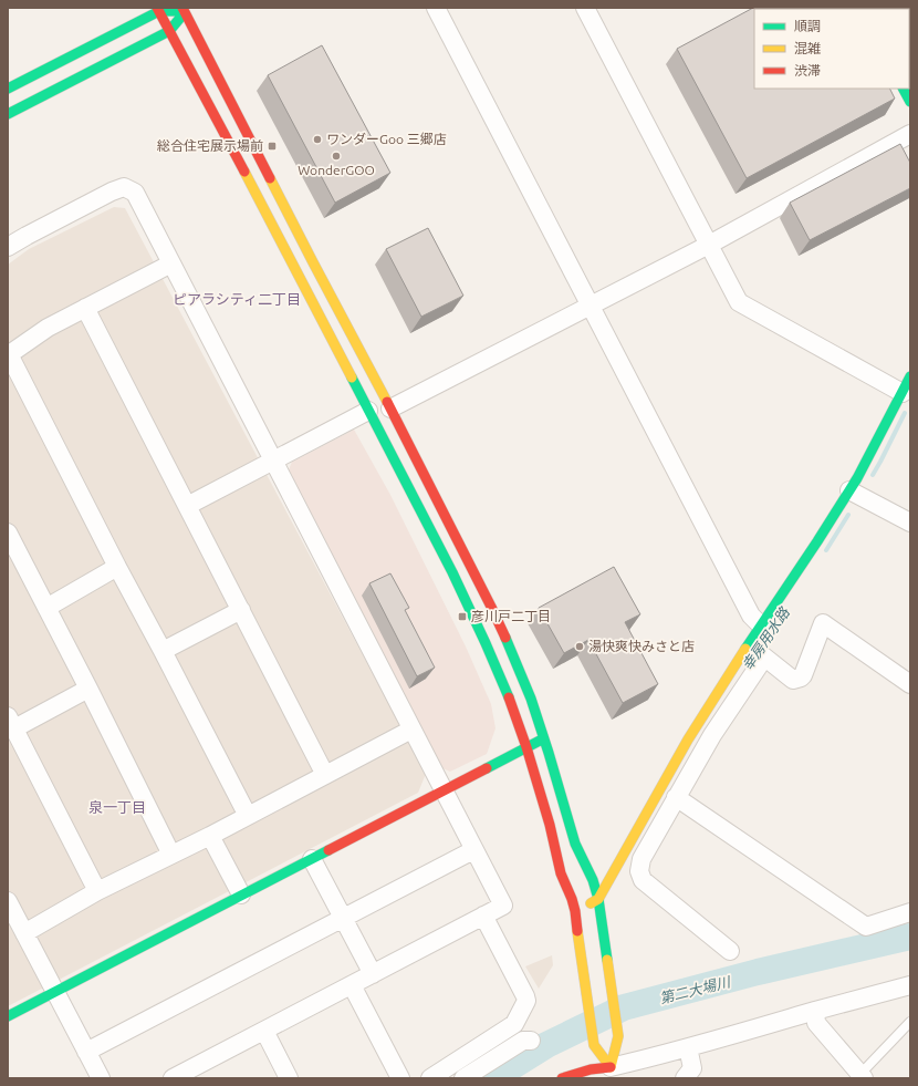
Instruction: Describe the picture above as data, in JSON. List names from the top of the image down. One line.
{"districts":["ピアラシティ二丁目","泉一丁目"],"water":["幸房用水路","第二大場川"],"places":{"other":["ワンダーGoo 三郷店","WonderGOO","湯快爽快みさと店"],"transit":["総合住宅展示場前","彦川戸二丁目"]},"legend":["順調","混雑","渋滞"]}
